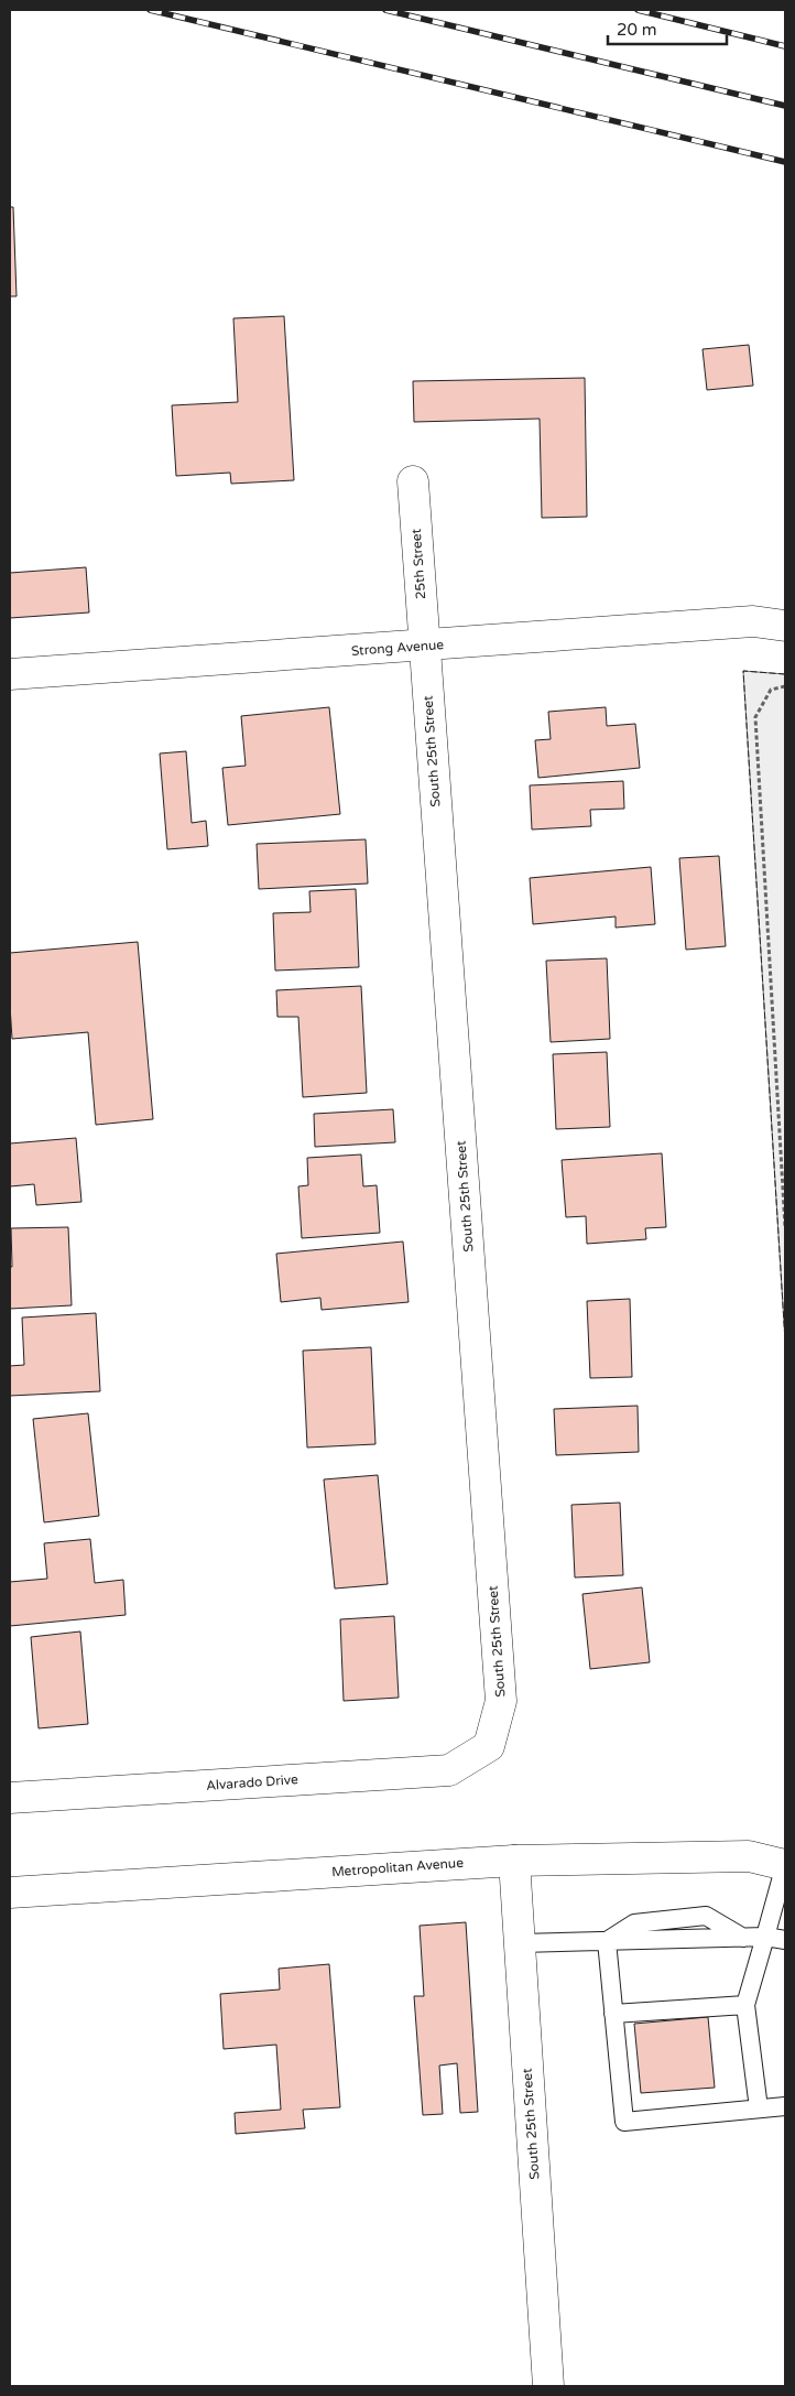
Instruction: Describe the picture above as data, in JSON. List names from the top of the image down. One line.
{"streets":{"street":["25th Street","Strong Avenue","South 25th Street","Alvarado Drive","Metropolitan Avenue"]},"crossings":[["25th Street","Strong Avenue"],["25th Street","South 25th Street"],["Strong Avenue","South 25th Street"],["South 25th Street","Alvarado Drive"],["South 25th Street","Metropolitan Avenue"]],"scale_bar":"20 m"}
